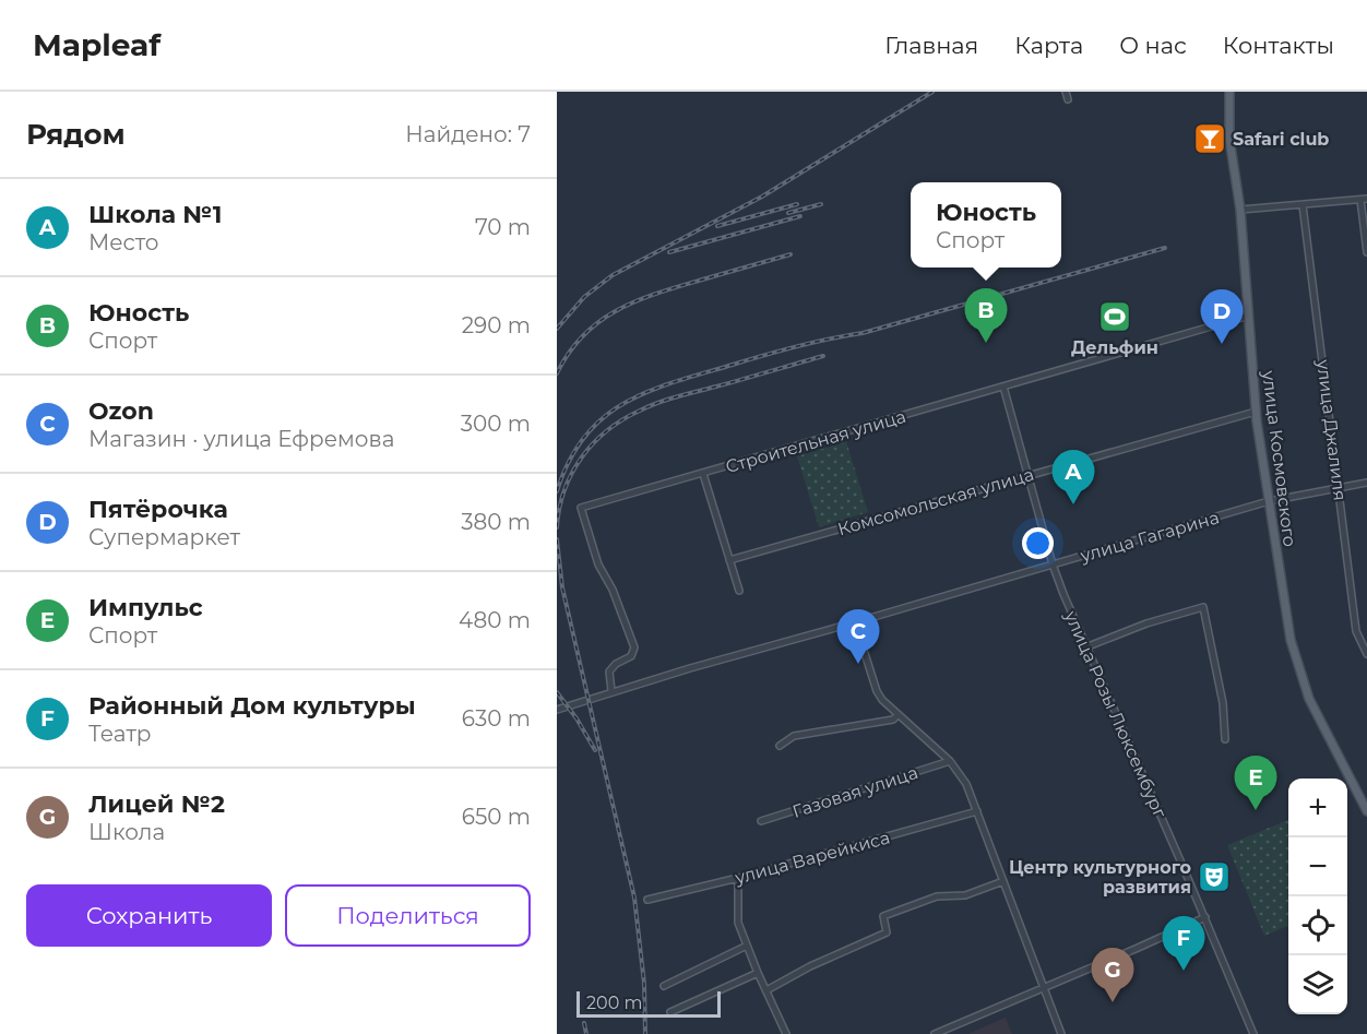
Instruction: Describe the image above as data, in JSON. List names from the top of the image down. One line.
{"streets":{"main road":["улица Космовского"],"street":["улица Джалиля","Строительная улица","Комсомольская улица","улица Гагарина","улица Розы Люксембург","Газовая улица","улица Варейкиса"]},"crossings":[["улица Джалиля","улица Гагарина"],["Строительная улица","улица Космовского"],["Строительная улица","улица Гагарина"],["Строительная улица","улица Розы Люксембург"],["улица Космовского","Комсомольская улица"],["улица Космовского","улица Гагарина"],["Комсомольская улица","улица Розы Люксембург"],["улица Гагарина","улица Розы Люксембург"]],"places":{"bar":["Safari club"],"sports":["Дельфин"],"theatre":["Центр культурного развития"]},"scale_bar":"200 m","page":{"header":"Mapleaf","nav":["Главная","Карта","О нас","Контакты"],"heading":["Рядом","Найдено: 7"],"list":[{"mark":"A","name":"Школа №1","note":"Место","value":"70 m"},{"mark":"B","name":"Юность","note":"Спорт","value":"290 m"},{"mark":"C","name":"Ozon","note":"Магазин · улица Ефремова","value":"300 m"},{"mark":"D","name":"Пятёрочка","note":"Супермаркет","value":"380 m"},{"mark":"E","name":"Импульс","note":"Спорт","value":"480 m"},{"mark":"F","name":"Районный Дом культуры","note":"Театр","value":"630 m"},{"mark":"G","name":"Лицей №2","note":"Школа","value":"650 m"}],"popup":["Юность","Спорт"],"pins":["B","D","A","C","E","F","G"],"map_buttons":["+","−"],"buttons":["Сохранить","Поделиться"],"scale":"200 m"}}
